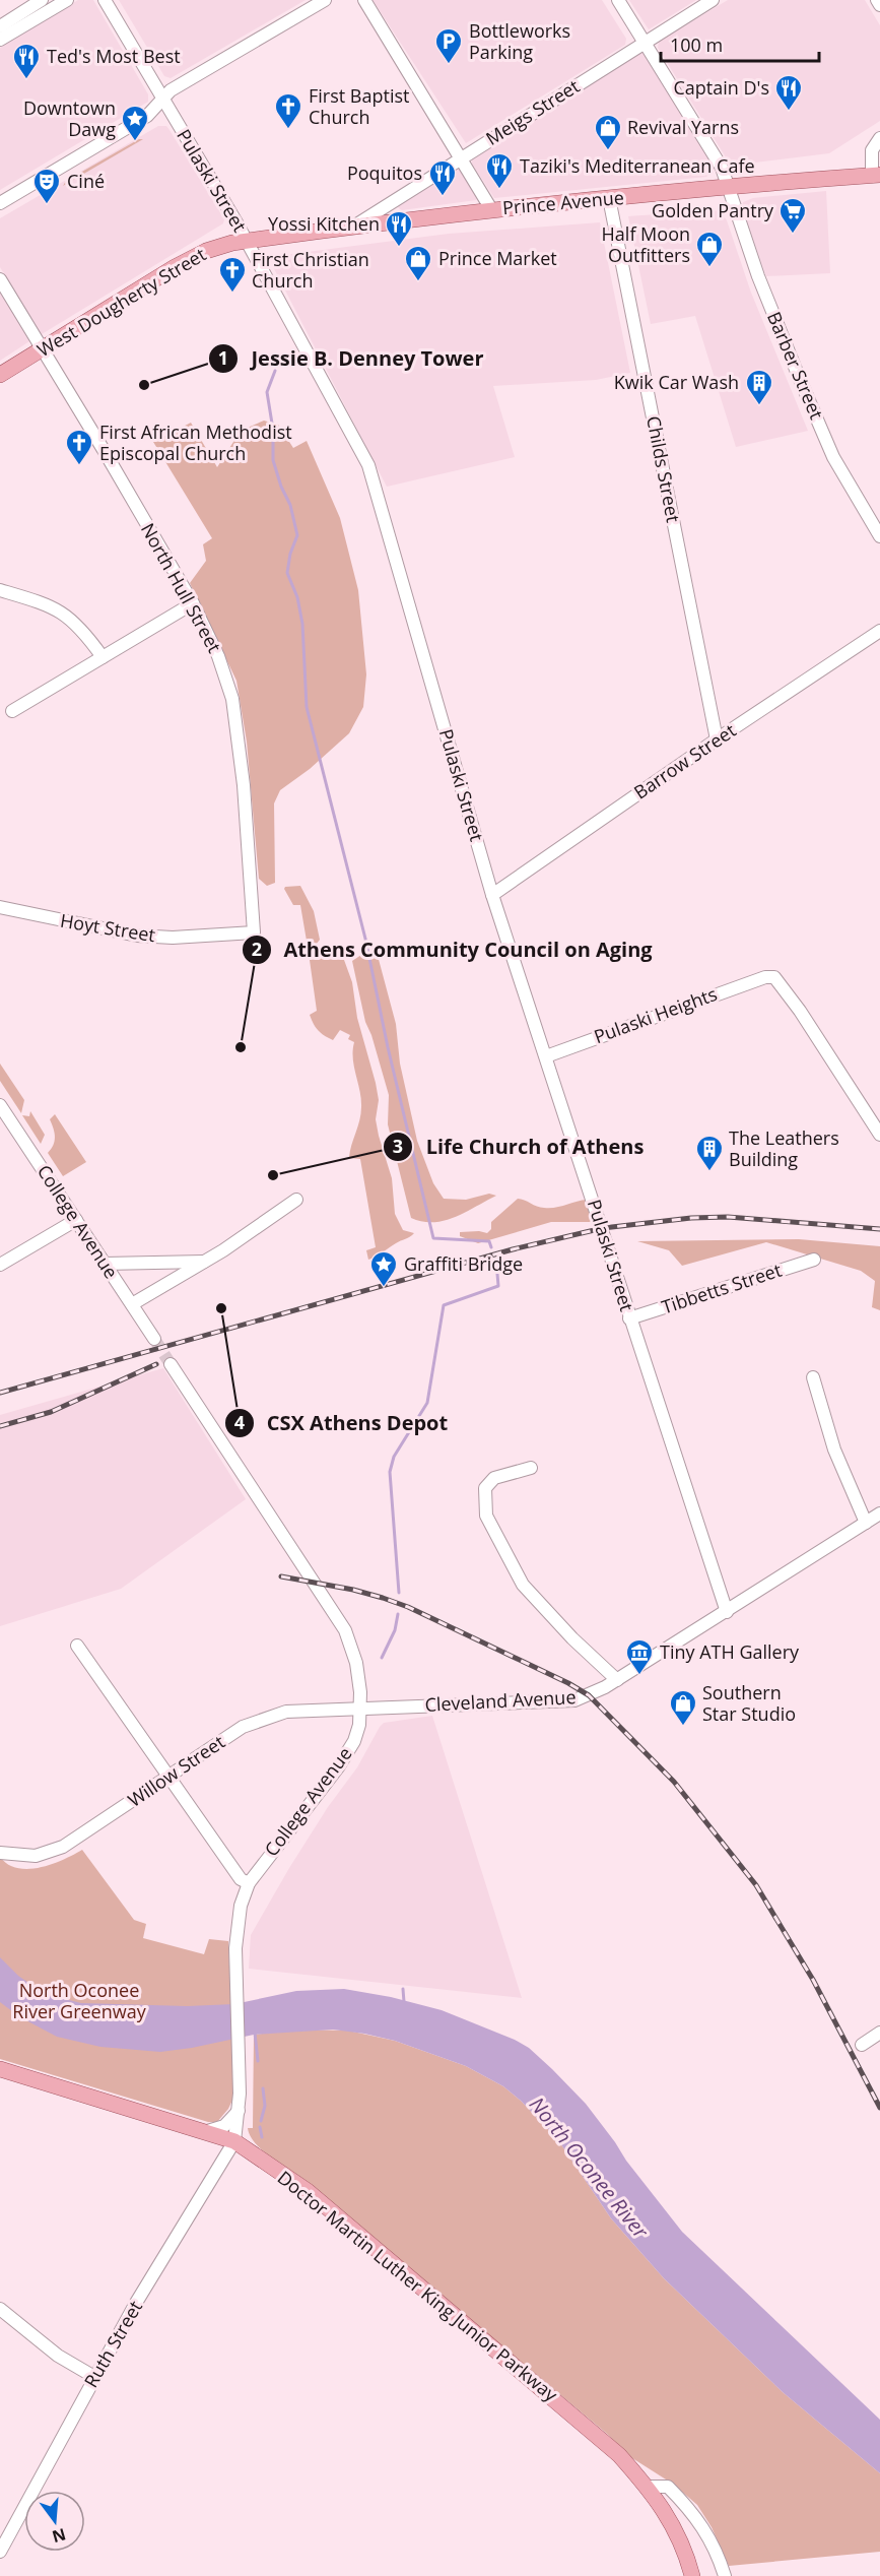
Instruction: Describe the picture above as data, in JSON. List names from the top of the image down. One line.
{"streets":{"main road":["Prince Avenue","West Dougherty Street","Doctor Martin Luther King Junior Parkway"],"street":["Meigs Street","Pulaski Street","Barber Street","Childs Street","North Hull Street","Barrow Street","Hoyt Street","Pulaski Heights","College Avenue","Tibbetts Street","Cleveland Avenue","Willow Street","Ruth Street"]},"crossings":[["Meigs Street","Prince Avenue"],["Meigs Street","Barber Street"],["Pulaski Street","Prince Avenue"],["Pulaski Street","West Dougherty Street"],["Pulaski Street","Barrow Street"],["Pulaski Street","Pulaski Heights"],["Pulaski Street","Tibbetts Street"],["Pulaski Street","Cleveland Avenue"],["Prince Avenue","West Dougherty Street"],["Prince Avenue","Barber Street"],["Prince Avenue","Childs Street"],["West Dougherty Street","North Hull Street"],["Childs Street","Barrow Street"],["North Hull Street","Hoyt Street"],["College Avenue","Cleveland Avenue"],["College Avenue","Willow Street"],["College Avenue","Doctor Martin Luther King Junior Parkway"],["College Avenue","Ruth Street"],["Cleveland Avenue","Willow Street"],["Doctor Martin Luther King Junior Parkway","Ruth Street"]],"water":["North Oconee River"],"parks":["North Oconee River Greenway"],"places":{"parking":["Bottleworks Parking"],"restaurant":["Ted's Most Best","Captain D's","Taziki's Mediterranean Cafe","Poquitos","Yossi Kitchen"],"church":["First Baptist Church","First Christian Church","First African Methodist Episcopal Church"],"place":["Downtown Dawg","Graffiti Bridge"],"shop":["Revival Yarns","Half Moon Outfitters","Prince Market","Southern Star Studio"],"theatre":["Ciné"],"supermarket":["Golden Pantry"],"other":["Jessie B. Denney Tower","Athens Community Council on Aging","Life Church of Athens","CSX Athens Depot"],"building":["Kwik Car Wash","The Leathers Building"],"museum":["Tiny ATH Gallery"]},"scale_bar":"100 m","north":"bottom"}
